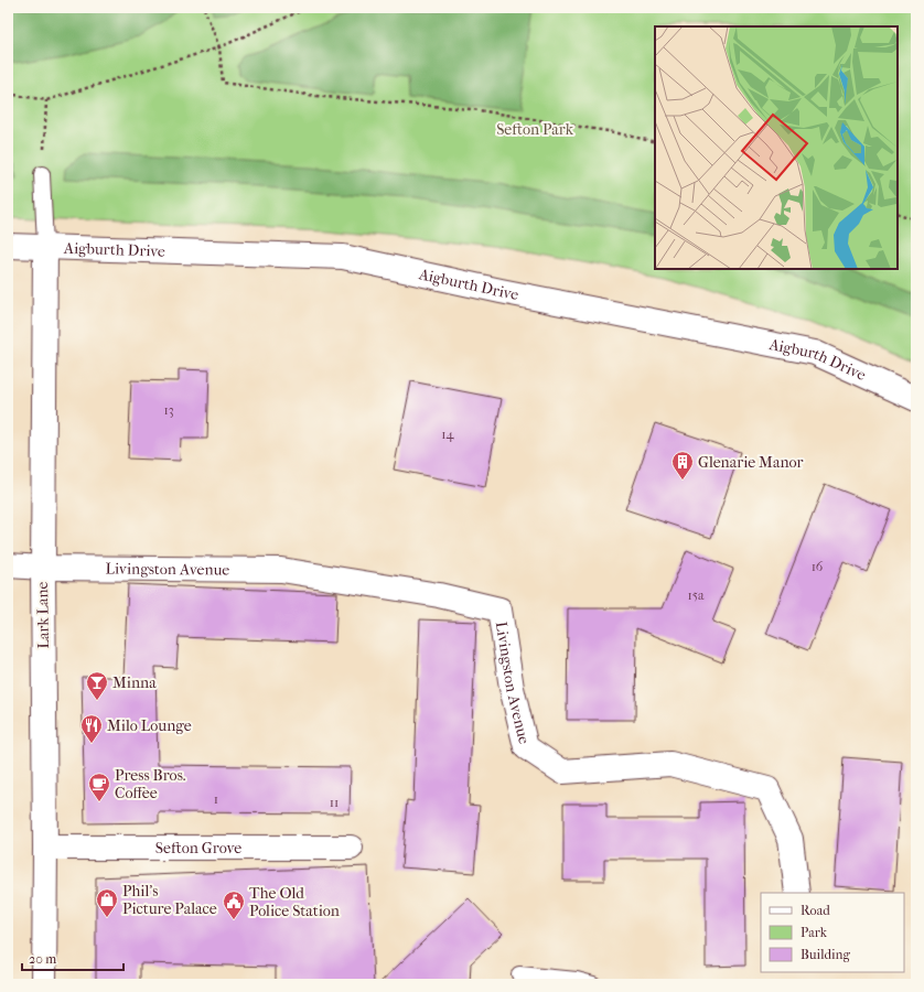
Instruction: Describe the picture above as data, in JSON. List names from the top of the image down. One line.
{"streets":{"street":["Aigburth Drive","Livingston Avenue","Lark Lane","Sefton Grove"]},"crossings":[["Aigburth Drive","Lark Lane"],["Livingston Avenue","Lark Lane"],["Lark Lane","Sefton Grove"]],"parks":["Sefton Park"],"places":{"building":["Glenarie Manor"],"bar":["Minna"],"restaurant":["Milo Lounge"],"cafe":["Press Bros. Coffee"],"shop":["Phil's Picture Palace"],"public building":["The Old Police Station"]},"house_numbers":["13","14","16","15a","1","11"],"legend":["Road","Park","Building"],"scale_bar":"20 m"}
